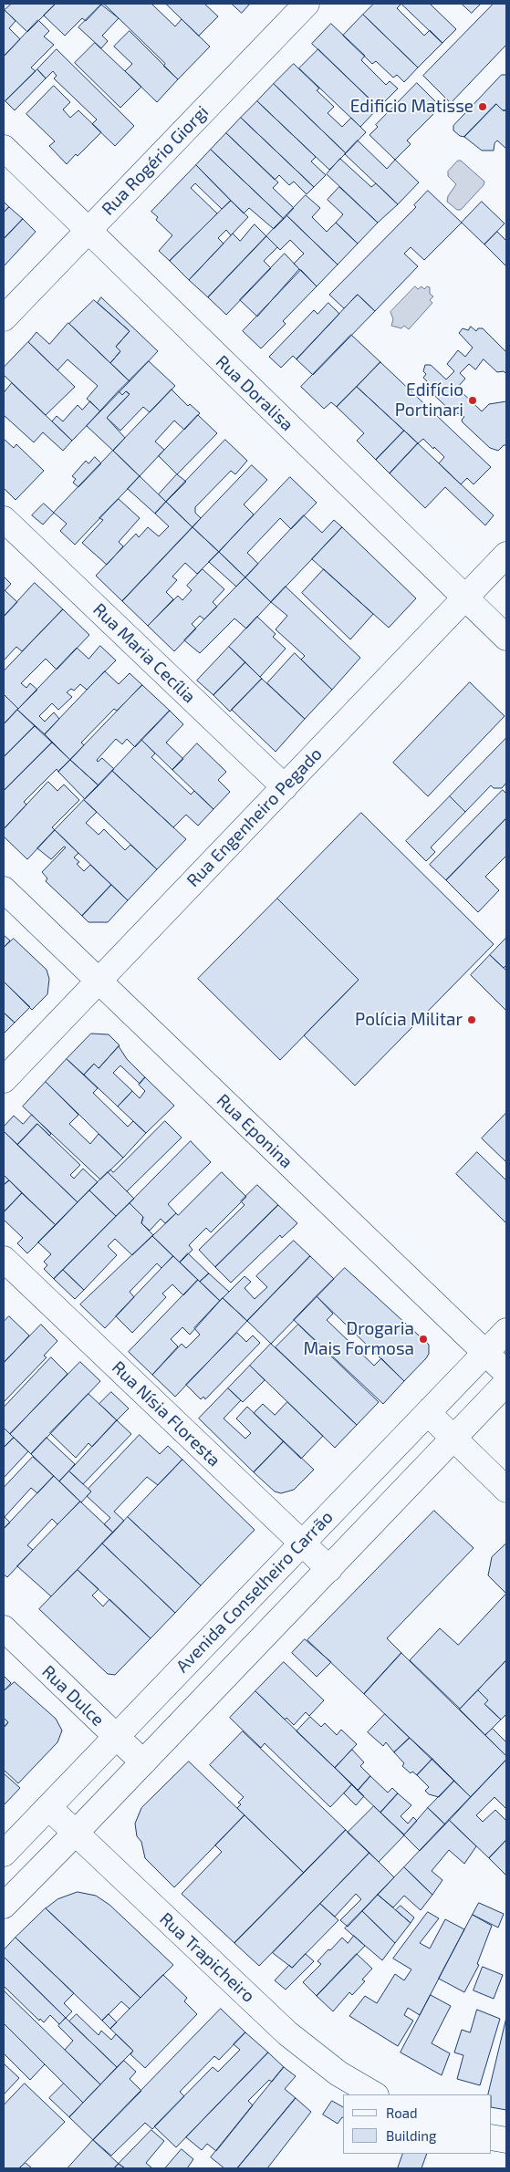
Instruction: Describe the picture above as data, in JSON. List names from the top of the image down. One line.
{"streets":{"street":["Rua Rogério Giorgi","Rua Doralisa","Rua Maria Cecília","Rua Engenheiro Pegado","Rua Eponina","Rua Nísia Floresta","Avenida Conselheiro Carrão","Rua Dulce","Rua Trapicheiro"]},"crossings":[["Rua Rogério Giorgi","Rua Doralisa"],["Rua Doralisa","Rua Engenheiro Pegado"],["Rua Maria Cecília","Rua Engenheiro Pegado"],["Rua Engenheiro Pegado","Rua Eponina"],["Rua Eponina","Avenida Conselheiro Carrão"],["Rua Nísia Floresta","Avenida Conselheiro Carrão"],["Avenida Conselheiro Carrão","Rua Dulce"],["Avenida Conselheiro Carrão","Rua Trapicheiro"]],"places":["Edificio Matisse","Edifício Portinari","Polícia Militar","Drogaria Mais Formosa"],"legend":["Road","Building"]}
